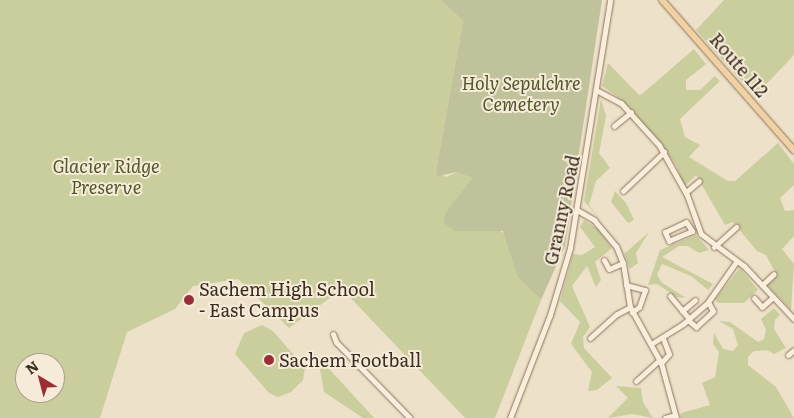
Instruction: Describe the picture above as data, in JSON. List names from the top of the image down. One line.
{"streets":{"main road":["Route 112"],"street":["Granny Road"]},"parks":["Holy Sepulchre Cemetery","Glacier Ridge Preserve"],"places":["Sachem High School - East Campus","Sachem Football"],"north":"top left"}
